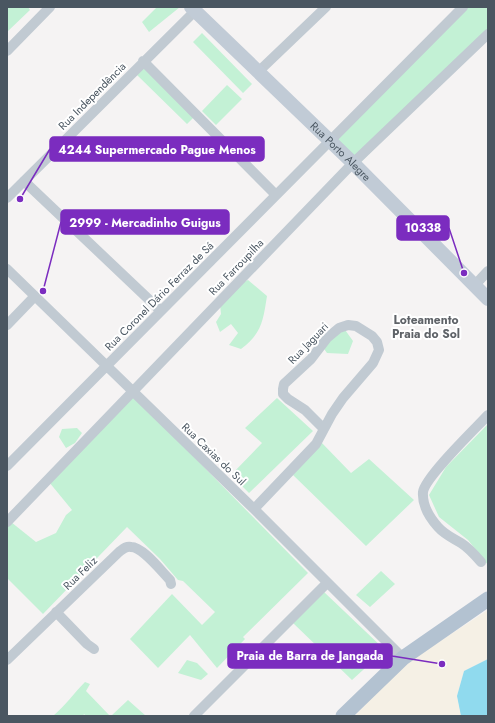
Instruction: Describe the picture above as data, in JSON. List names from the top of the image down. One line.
{"streets":{"street":["Rua Independência","Rua Porto Alegre","Rua Farroupilha","Rua Coronel Dário Ferraz de Sá","Rua Jaguari","Rua Caxias do Sul","Rua Feliz"]},"crossings":[["Rua Independência","Rua Porto Alegre"],["Rua Porto Alegre","Rua Farroupilha"],["Rua Porto Alegre","Rua Coronel Dário Ferraz de Sá"],["Rua Farroupilha","Rua Caxias do Sul"],["Rua Coronel Dário Ferraz de Sá","Rua Caxias do Sul"],["Rua Jaguari","Rua Caxias do Sul"]],"districts":["Loteamento Praia do Sol"],"places":["4244 Supermercado Pague Menos","10338","2999 - Mercadinho Guigus","Praia de Barra de Jangada"]}
